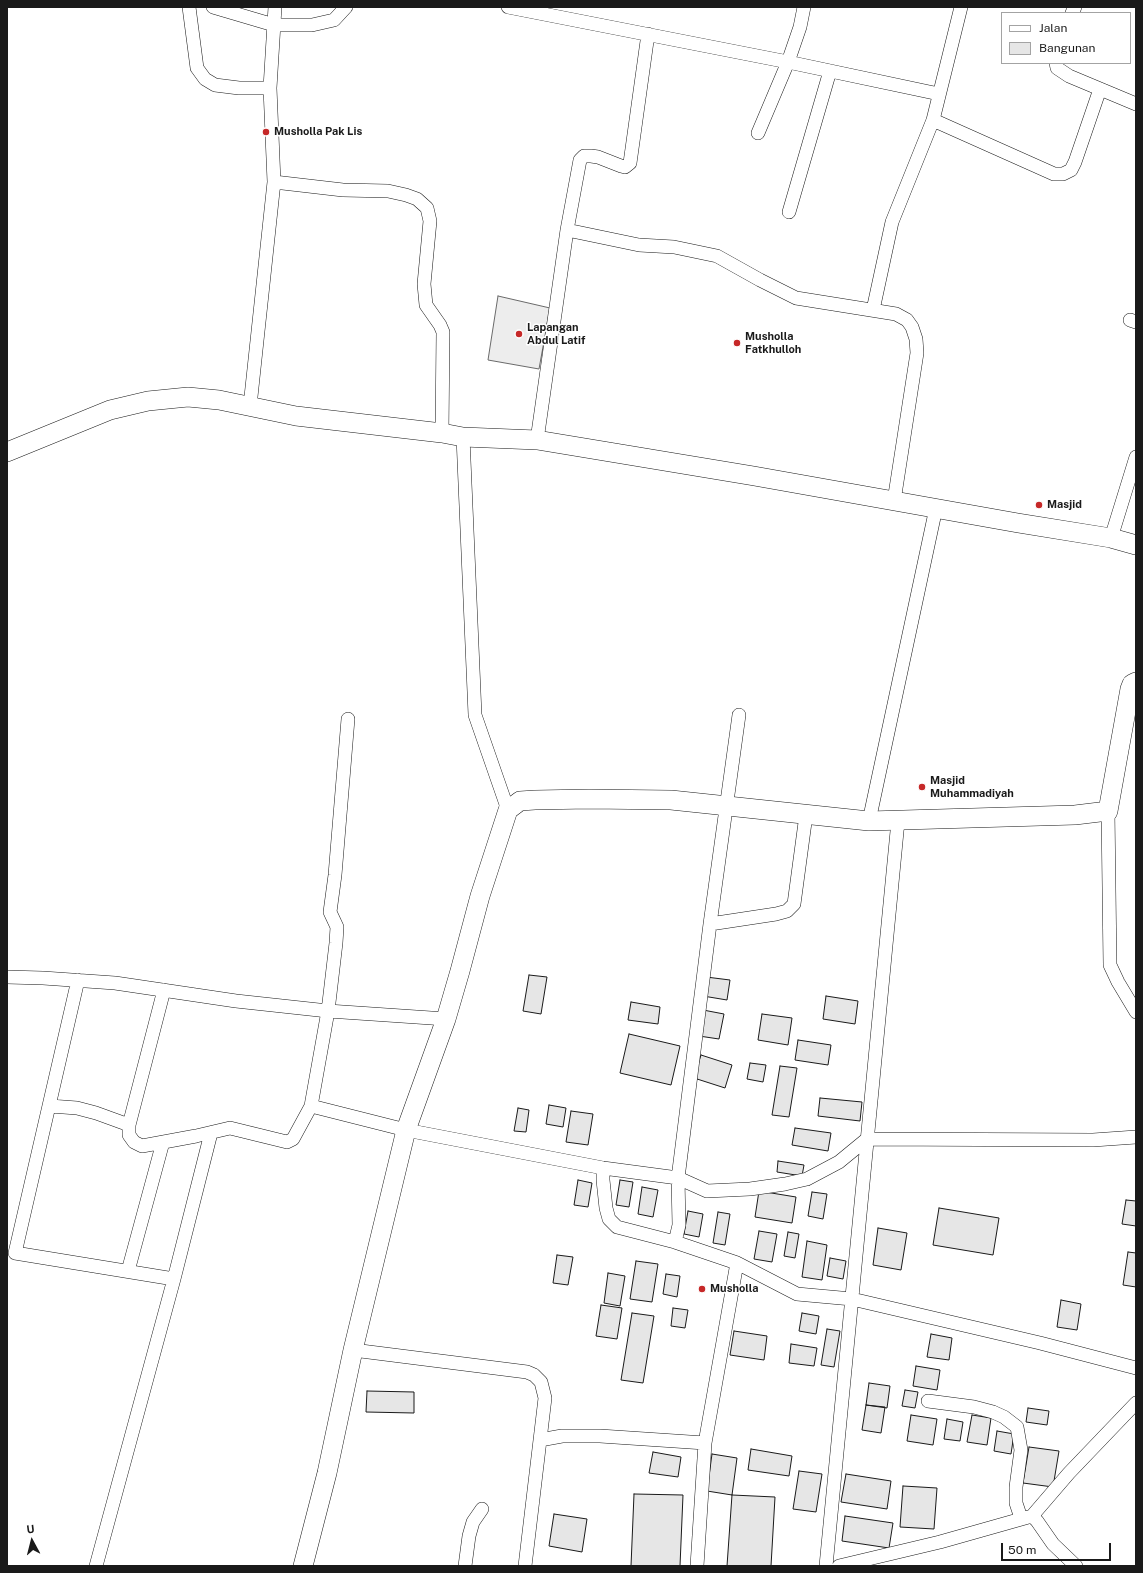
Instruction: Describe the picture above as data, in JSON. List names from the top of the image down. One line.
{"places":["Musholla Pak Lis","Lapangan Abdul Latif","Musholla Fatkhulloh","Masjid","Masjid Muhammadiyah","Musholla"],"legend":["Jalan","Bangunan"],"scale_bar":"50 m","north":"top"}
